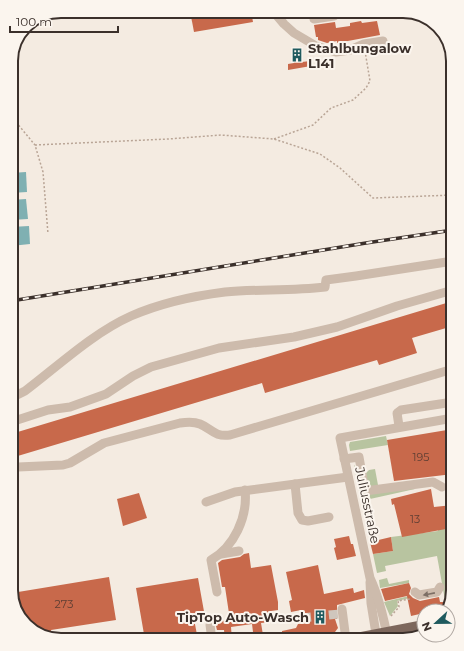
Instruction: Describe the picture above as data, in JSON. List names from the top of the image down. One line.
{"streets":{"street":["Juliusstraße"]},"places":{"building":["Stahlbungalow L141","TipTop Auto-Wasch"]},"house_numbers":["195","13","273"],"scale_bar":"100 m","north":"left"}
